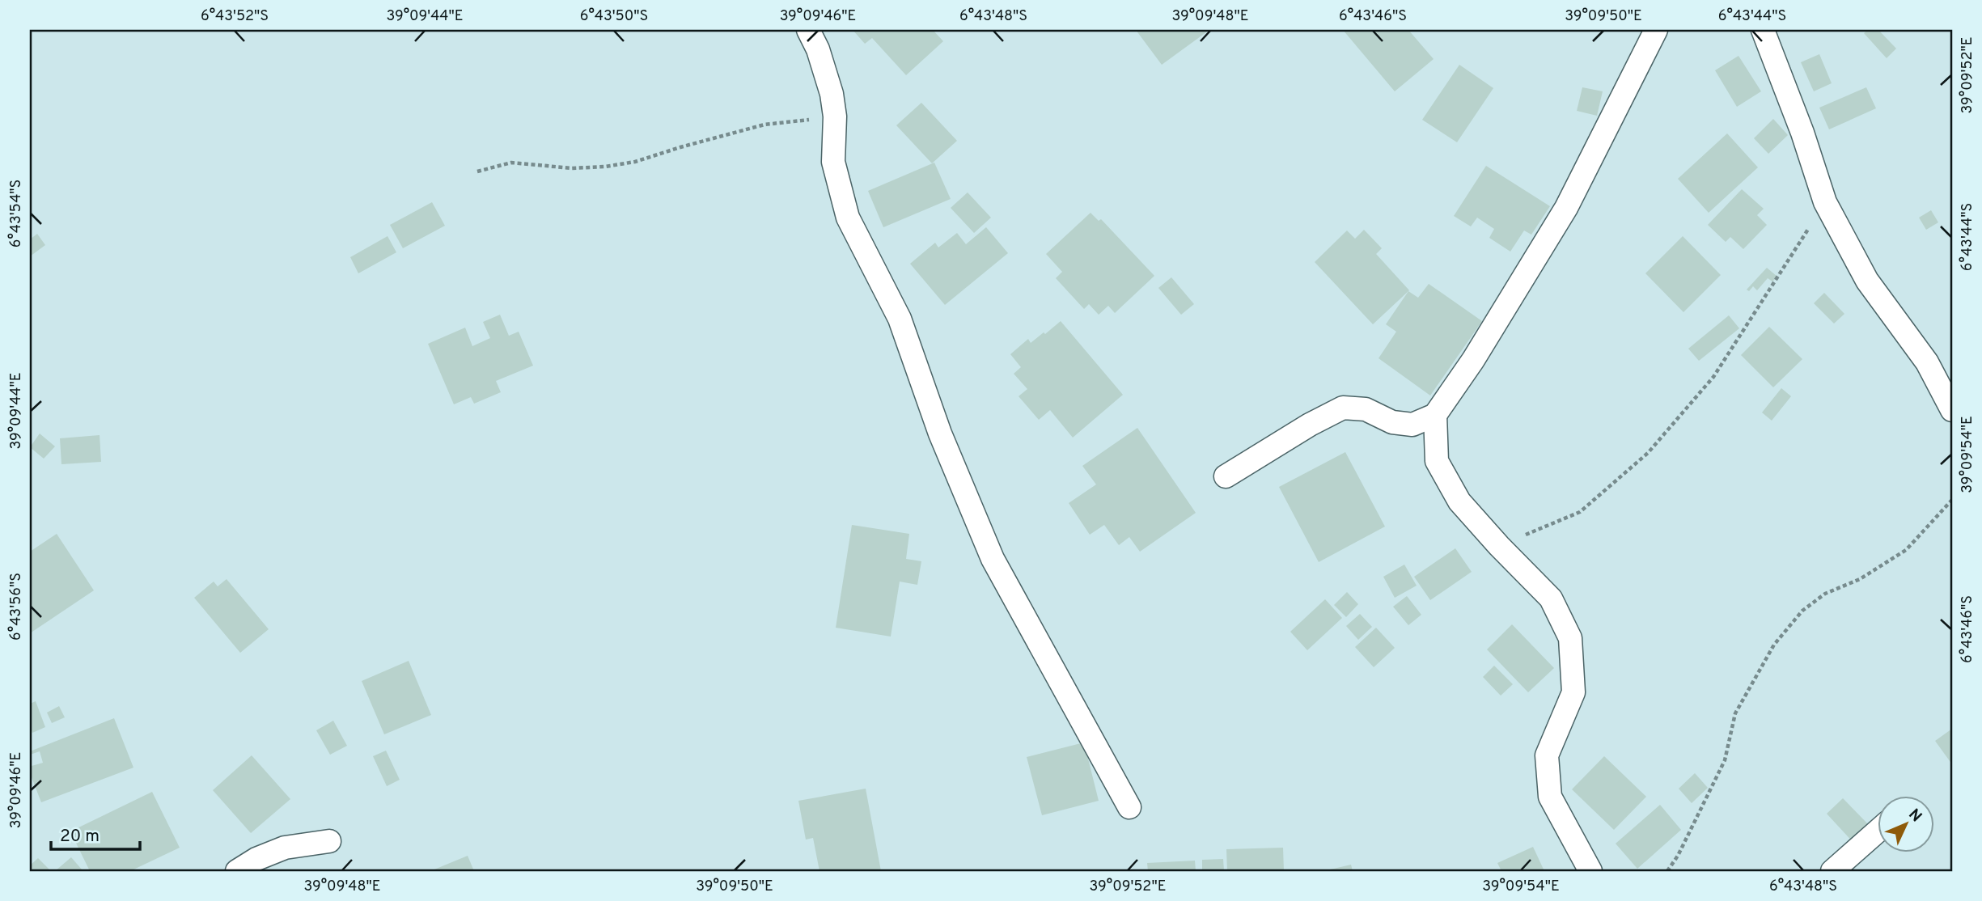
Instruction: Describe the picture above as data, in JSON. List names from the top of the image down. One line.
{"scale_bar":"20 m","north":"top right","coordinates":["6°43'52\"S","39°09'44\"E","6°43'50\"S","39°09'46\"E","6°43'48\"S","39°09'48\"E","6°43'46\"S","39°09'50\"E","6°43'44\"S","39°09'52\"E","6°43'54\"S","39°09'54\"E","6°43'56\"S"]}
